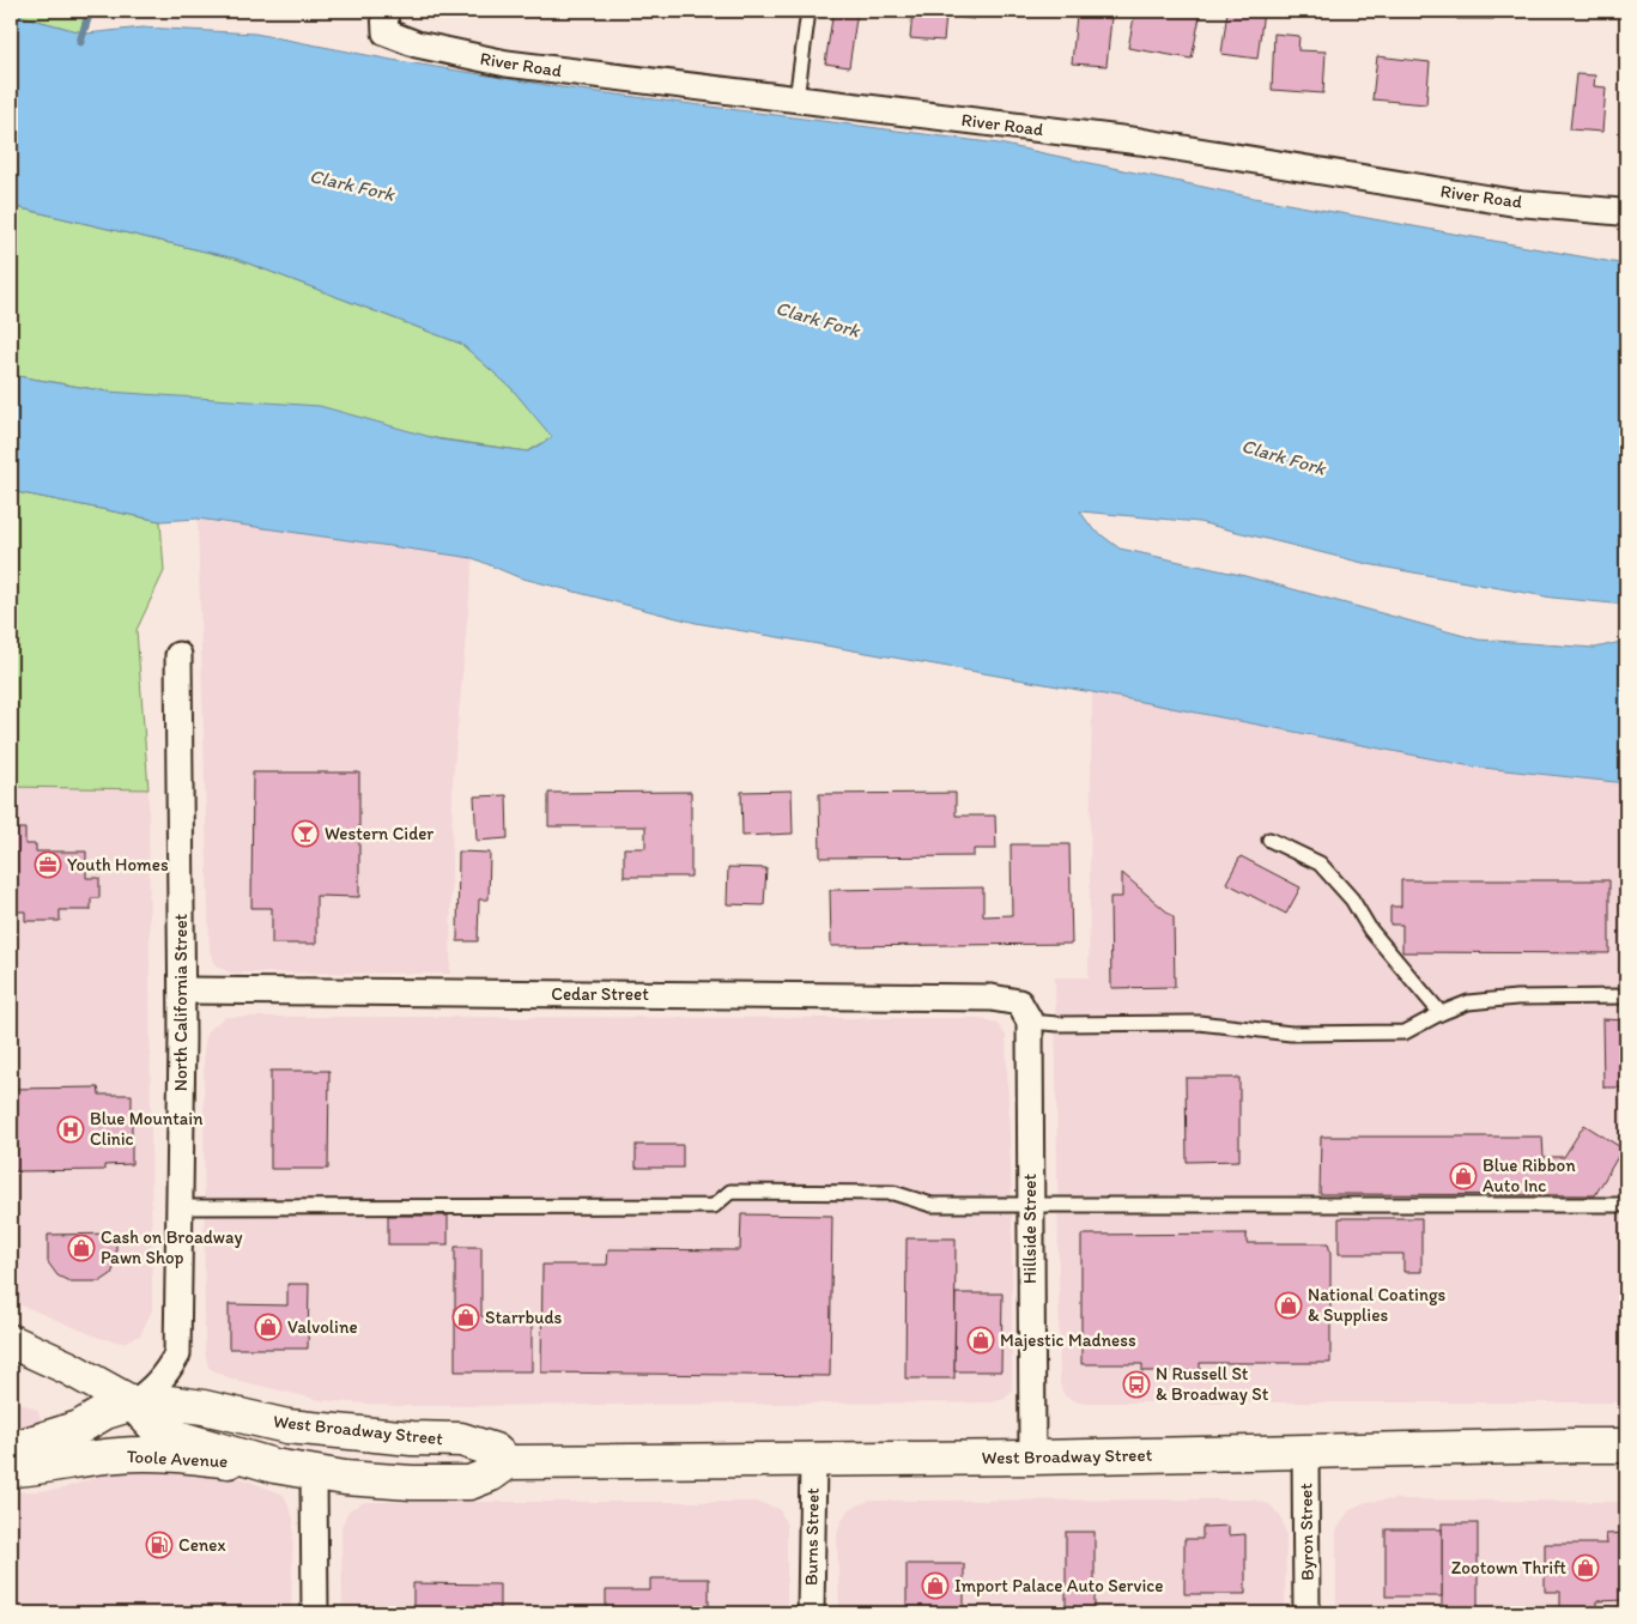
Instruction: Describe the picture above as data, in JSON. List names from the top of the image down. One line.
{"streets":{"main road":["West Broadway Street","Toole Avenue"],"street":["River Road","Cedar Street","North California Street","Hillside Street","Byron Street","Burns Street"]},"crossings":[["Cedar Street","North California Street"],["Cedar Street","Hillside Street"],["North California Street","West Broadway Street"],["Hillside Street","West Broadway Street"],["West Broadway Street","Toole Avenue"],["West Broadway Street","Byron Street"],["West Broadway Street","Burns Street"]],"water":["Clark Fork"],"places":{"bar":["Western Cider"],"office":["Youth Homes"],"hospital":["Blue Mountain Clinic"],"shop":["Blue Ribbon Auto Inc","Cash on Broadway Pawn Shop","National Coatings & Supplies","Starrbuds","Valvoline","Majestic Madness","Zootown Thrift","Import Palace Auto Service"],"bus stop":["N Russell St & Broadway St"],"fuel station":["Cenex"]}}
